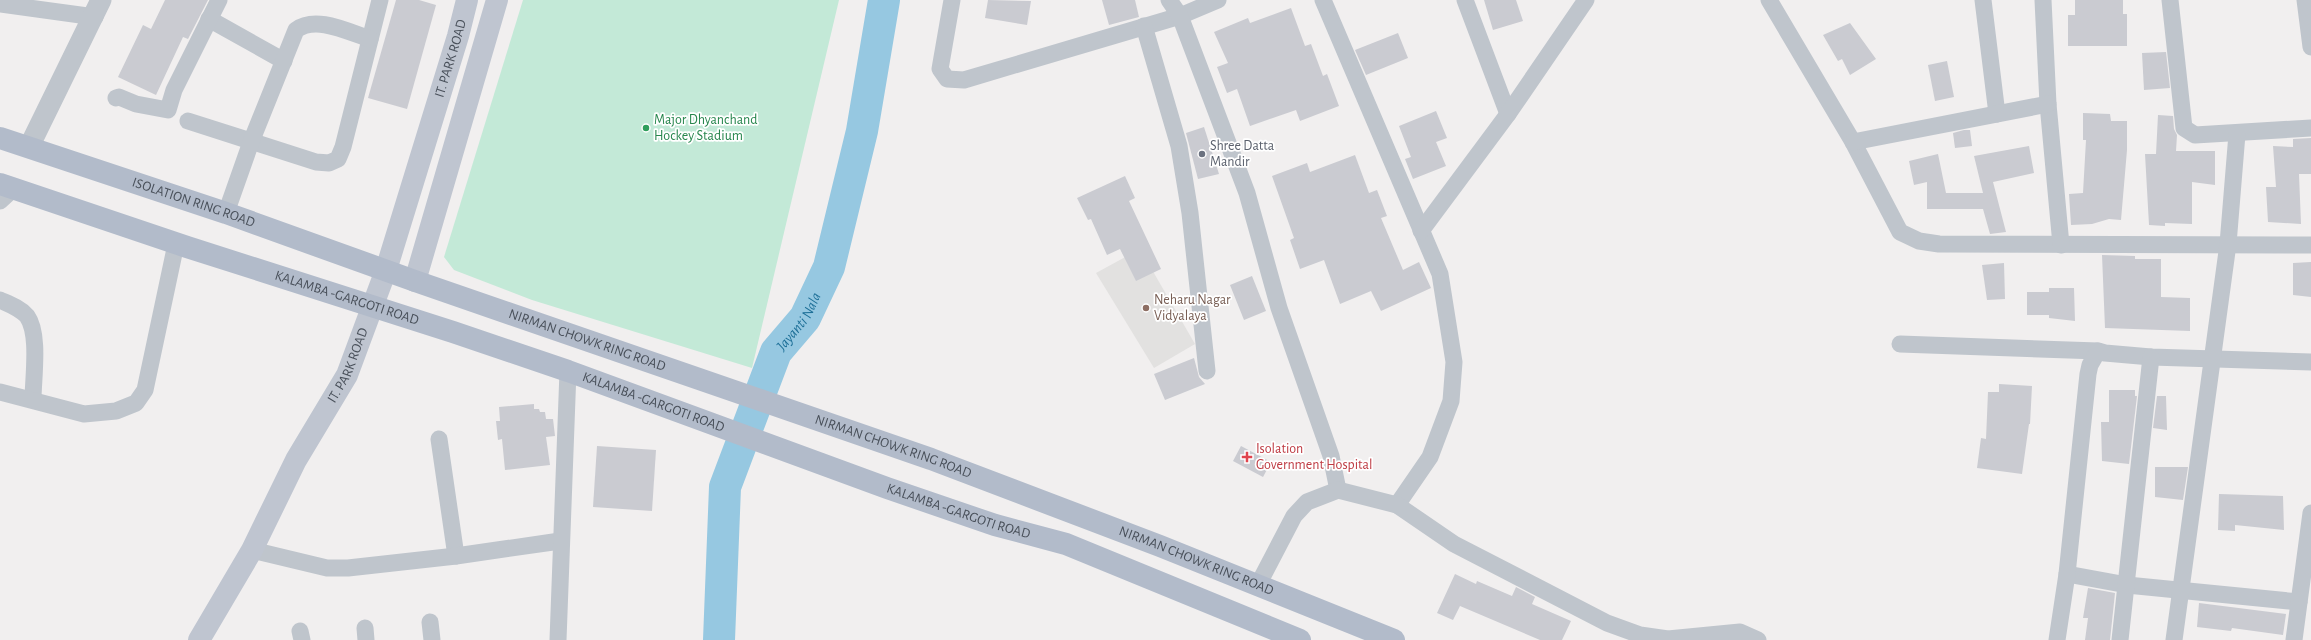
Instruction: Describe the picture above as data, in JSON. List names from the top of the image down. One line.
{"streets":{"main road":["IT. PARK ROAD","ISOLATION RING ROAD","KALAMBA -GARGOTI ROAD","NIRMAN CHOWK RING ROAD"]},"crossings":[["IT. PARK ROAD","ISOLATION RING ROAD"],["IT. PARK ROAD","KALAMBA -GARGOTI ROAD"],["IT. PARK ROAD","NIRMAN CHOWK RING ROAD"],["ISOLATION RING ROAD","NIRMAN CHOWK RING ROAD"]],"water":["Jayanti Nala"],"places":{"other":["Major Dhyanchand Hockey Stadium","Shree Datta Mandir","Neharu Nagar Vidyalaya"],"health":["Isolation Government Hospital"]}}
